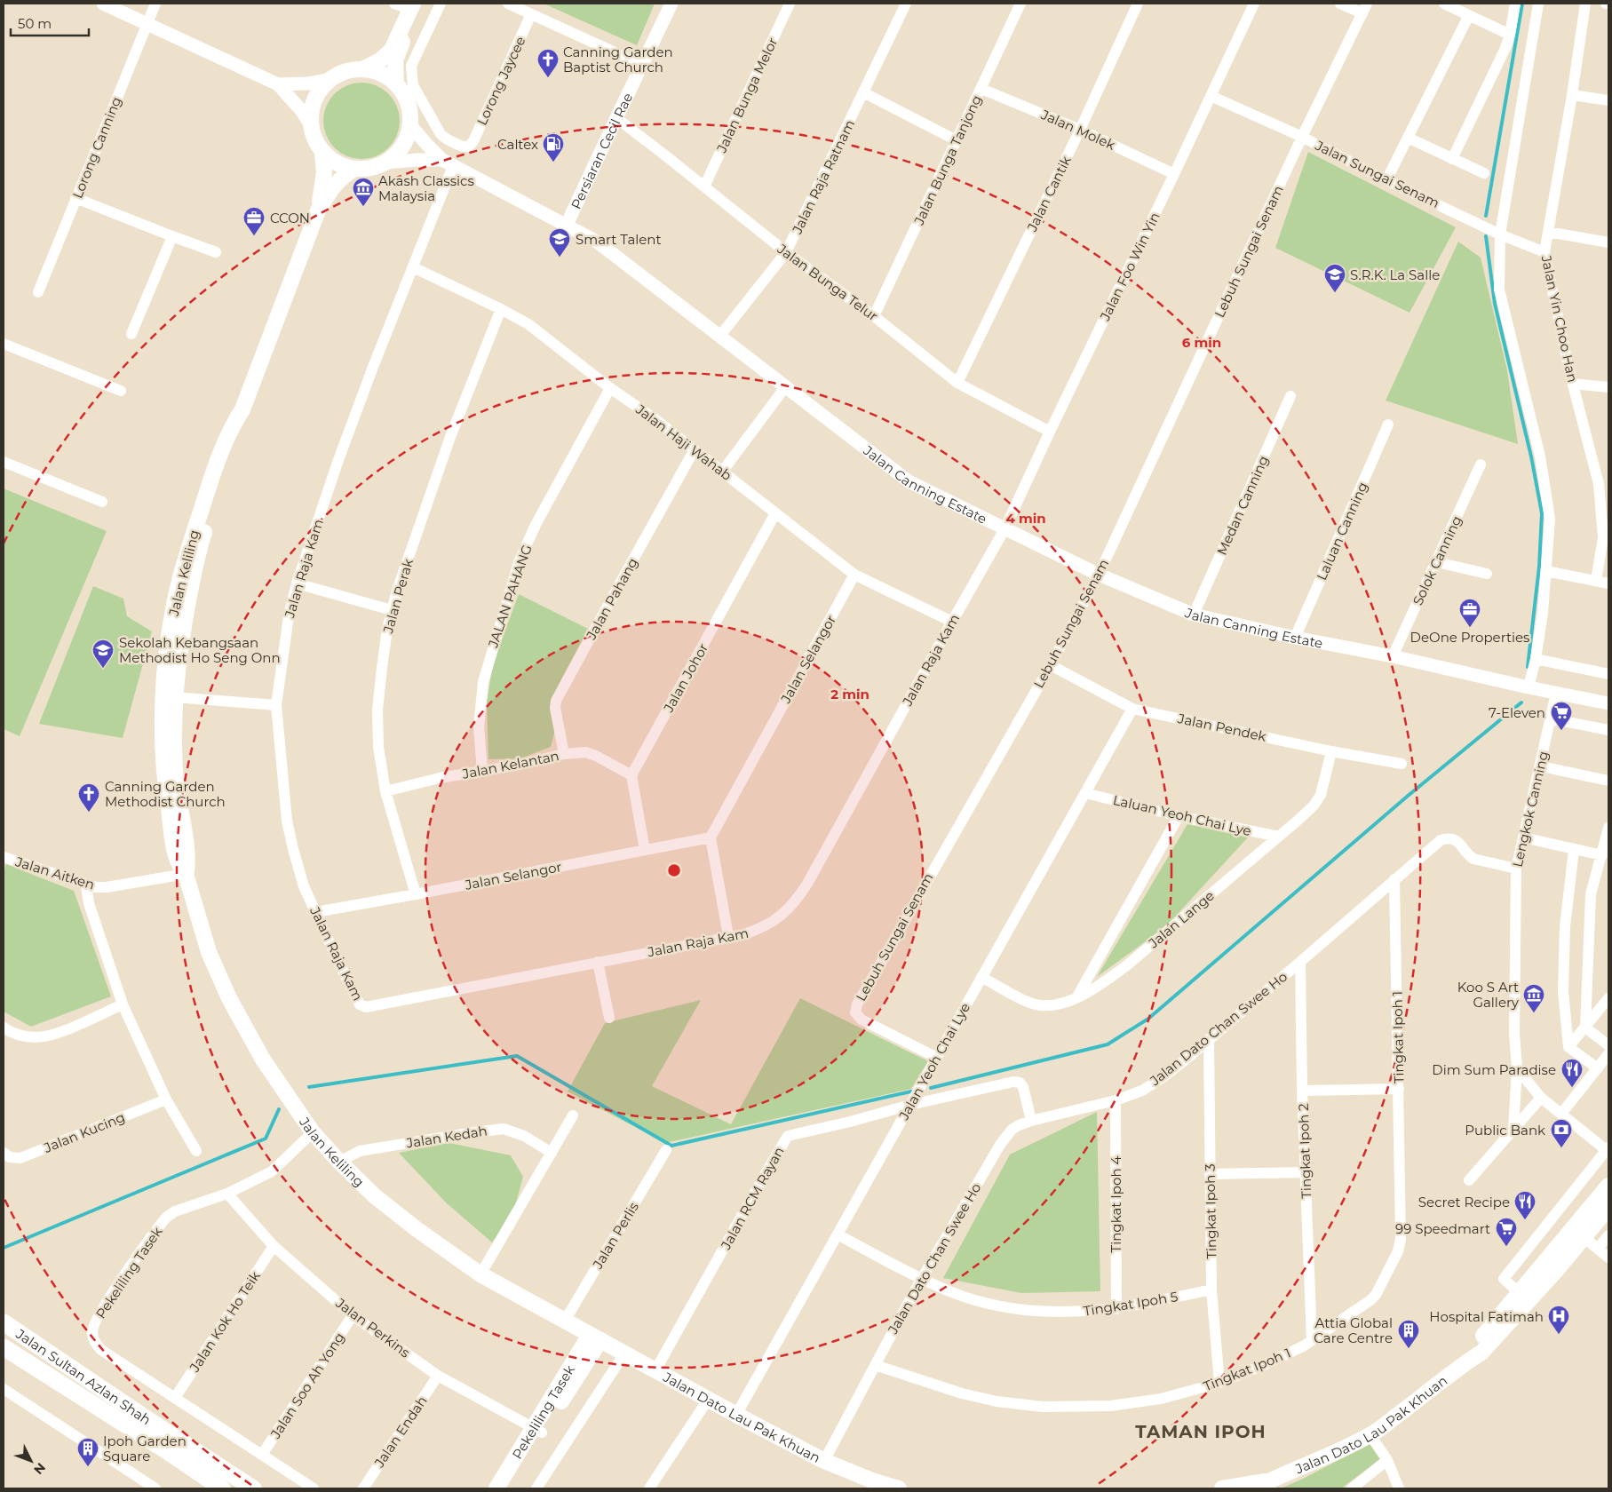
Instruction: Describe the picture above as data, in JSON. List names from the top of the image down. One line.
{"streets":{"main road":["Jalan Keliling","Pekeliling Tasek","Jalan Sultan Azlan Shah","Jalan Dato Lau Pak Khuan"],"street":["Lorong Jaycee","Jalan Bunga Melor","Jalan Molek","Lorong Canning","Persiaran Cecil Rae","Jalan Bunga Tanjong","Jalan Sungai Senam","Jalan Raja Ratnam","Jalan Cantik","Lebuh Sungai Senam","Jalan Foo Win Yin","Jalan Bunga Telur","Jalan Yin Choo Han","Jalan Haji Wahab","Jalan Canning Estate","Medan Canning","Laluan Canning","Solok Canning","Jalan Raja Kam","Jalan Perak","JALAN PAHANG","Jalan Pahang","Jalan Selangor","Jalan Johor","Jalan Pendek","Jalan Kelantan","Lengkok Canning","Laluan Yeoh Chai Lye","Jalan Aitken","Jalan Lange","Jalan Dato Chan Swee Ho","Tingkat Ipoh 1","Jalan Yeoh Chai Lye","Jalan Kucing","Jalan Kedah","Tingkat Ipoh 2","Jalan RCM Rayan","Tingkat Ipoh 4","Tingkat Ipoh 3","Jalan Perlis","Tingkat Ipoh 5","Jalan Kok Ho Teik","Jalan Perkins","Jalan Soo Ah Yong","Jalan Endah"]},"crossings":[["Jalan Bunga Melor","Jalan Bunga Telur"],["Jalan Molek","Jalan Bunga Tanjong"],["Jalan Molek","Jalan Cantik"],["Jalan Molek","Jalan Foo Win Yin"],["Persiaran Cecil Rae","Jalan Bunga Telur"],["Persiaran Cecil Rae","Jalan Canning Estate"],["Jalan Bunga Tanjong","Jalan Bunga Telur"],["Jalan Sungai Senam","Lebuh Sungai Senam"],["Jalan Sungai Senam","Jalan Foo Win Yin"],["Jalan Sungai Senam","Jalan Yin Choo Han"],["Jalan Raja Ratnam","Jalan Bunga Telur"],["Jalan Raja Ratnam","Jalan Canning Estate"],["Jalan Cantik","Jalan Bunga Telur"],["Lebuh Sungai Senam","Jalan Canning Estate"],["Lebuh Sungai Senam","Jalan Pendek"],["Lebuh Sungai Senam","Jalan Yeoh Chai Lye"],["Jalan Foo Win Yin","Jalan Bunga Telur"],["Jalan Foo Win Yin","Jalan Canning Estate"],["Jalan Foo Win Yin","Jalan Raja Kam"],["Jalan Haji Wahab","Jalan Raja Kam"],["Jalan Haji Wahab","Jalan Perak"],["Jalan Haji Wahab","JALAN PAHANG"],["Jalan Haji Wahab","Jalan Pahang"],["Jalan Haji Wahab","Jalan Selangor"],["Jalan Haji Wahab","Jalan Johor"],["Jalan Canning Estate","Medan Canning"],["Jalan Canning Estate","Laluan Canning"],["Jalan Canning Estate","Solok Canning"],["Jalan Canning Estate","Jalan Raja Kam"],["Jalan Canning Estate","Jalan Keliling"],["Jalan Canning Estate","Lengkok Canning"],["Jalan Raja Kam","Jalan Selangor"],["Jalan Keliling","Jalan Aitken"],["Jalan Keliling","Jalan Kedah"],["Jalan Keliling","Jalan Perlis"],["Jalan Keliling","Pekeliling Tasek"],["Jalan Keliling","Jalan Dato Lau Pak Khuan"],["Jalan Perak","Jalan Selangor"],["Jalan Perak","Jalan Kelantan"],["JALAN PAHANG","Jalan Kelantan"],["Jalan Pahang","Jalan Kelantan"],["Jalan Johor","Jalan Kelantan"],["Jalan Pendek","Jalan Lange"],["Jalan Pendek","Jalan Yeoh Chai Lye"],["Lengkok Canning","Jalan Dato Chan Swee Ho"],["Laluan Yeoh Chai Lye","Jalan Lange"],["Laluan Yeoh Chai Lye","Jalan Yeoh Chai Lye"],["Jalan Lange","Jalan Yeoh Chai Lye"],["Jalan Dato Chan Swee Ho","Tingkat Ipoh 1"],["Jalan Dato Chan Swee Ho","Tingkat Ipoh 2"],["Jalan Dato Chan Swee Ho","Jalan RCM Rayan"],["Jalan Dato Chan Swee Ho","Tingkat Ipoh 4"],["Jalan Dato Chan Swee Ho","Tingkat Ipoh 3"],["Jalan Dato Chan Swee Ho","Tingkat Ipoh 5"],["Jalan Dato Chan Swee Ho","Jalan Dato Lau Pak Khuan"],["Tingkat Ipoh 1","Tingkat Ipoh 2"],["Tingkat Ipoh 1","Tingkat Ipoh 3"],["Jalan Yeoh Chai Lye","Jalan RCM Rayan"],["Jalan Yeoh Chai Lye","Tingkat Ipoh 5"],["Jalan Yeoh Chai Lye","Jalan Dato Lau Pak Khuan"],["Jalan RCM Rayan","Jalan Dato Lau Pak Khuan"],["Tingkat Ipoh 4","Tingkat Ipoh 5"],["Tingkat Ipoh 3","Tingkat Ipoh 5"],["Pekeliling Tasek","Jalan Kok Ho Teik"],["Pekeliling Tasek","Jalan Perkins"],["Pekeliling Tasek","Jalan Soo Ah Yong"],["Pekeliling Tasek","Jalan Dato Lau Pak Khuan"],["Jalan Kok Ho Teik","Jalan Perkins"],["Jalan Perkins","Jalan Soo Ah Yong"],["Jalan Perkins","Jalan Endah"]],"districts":["TAMAN IPOH"],"places":{"church":["Canning Garden Baptist Church","Canning Garden Methodist Church"],"fuel station":["Caltex"],"museum":["Akash Classics Malaysia","Koo S Art Gallery"],"office":["CCON","DeOne Properties"],"school or university":["Smart Talent","S.R.K. La Salle","Sekolah Kebangsaan Methodist Ho Seng Onn"],"supermarket":["7-Eleven","99 Speedmart"],"restaurant":["Dim Sum Paradise","Secret Recipe"],"bank":["Public Bank"],"hospital":["Hospital Fatimah"],"building":["Attia Global Care Centre","Ipoh Garden Square"]},"scale_bar":"50 m","north":"bottom right","rings":["6 min","4 min","2 min"]}
